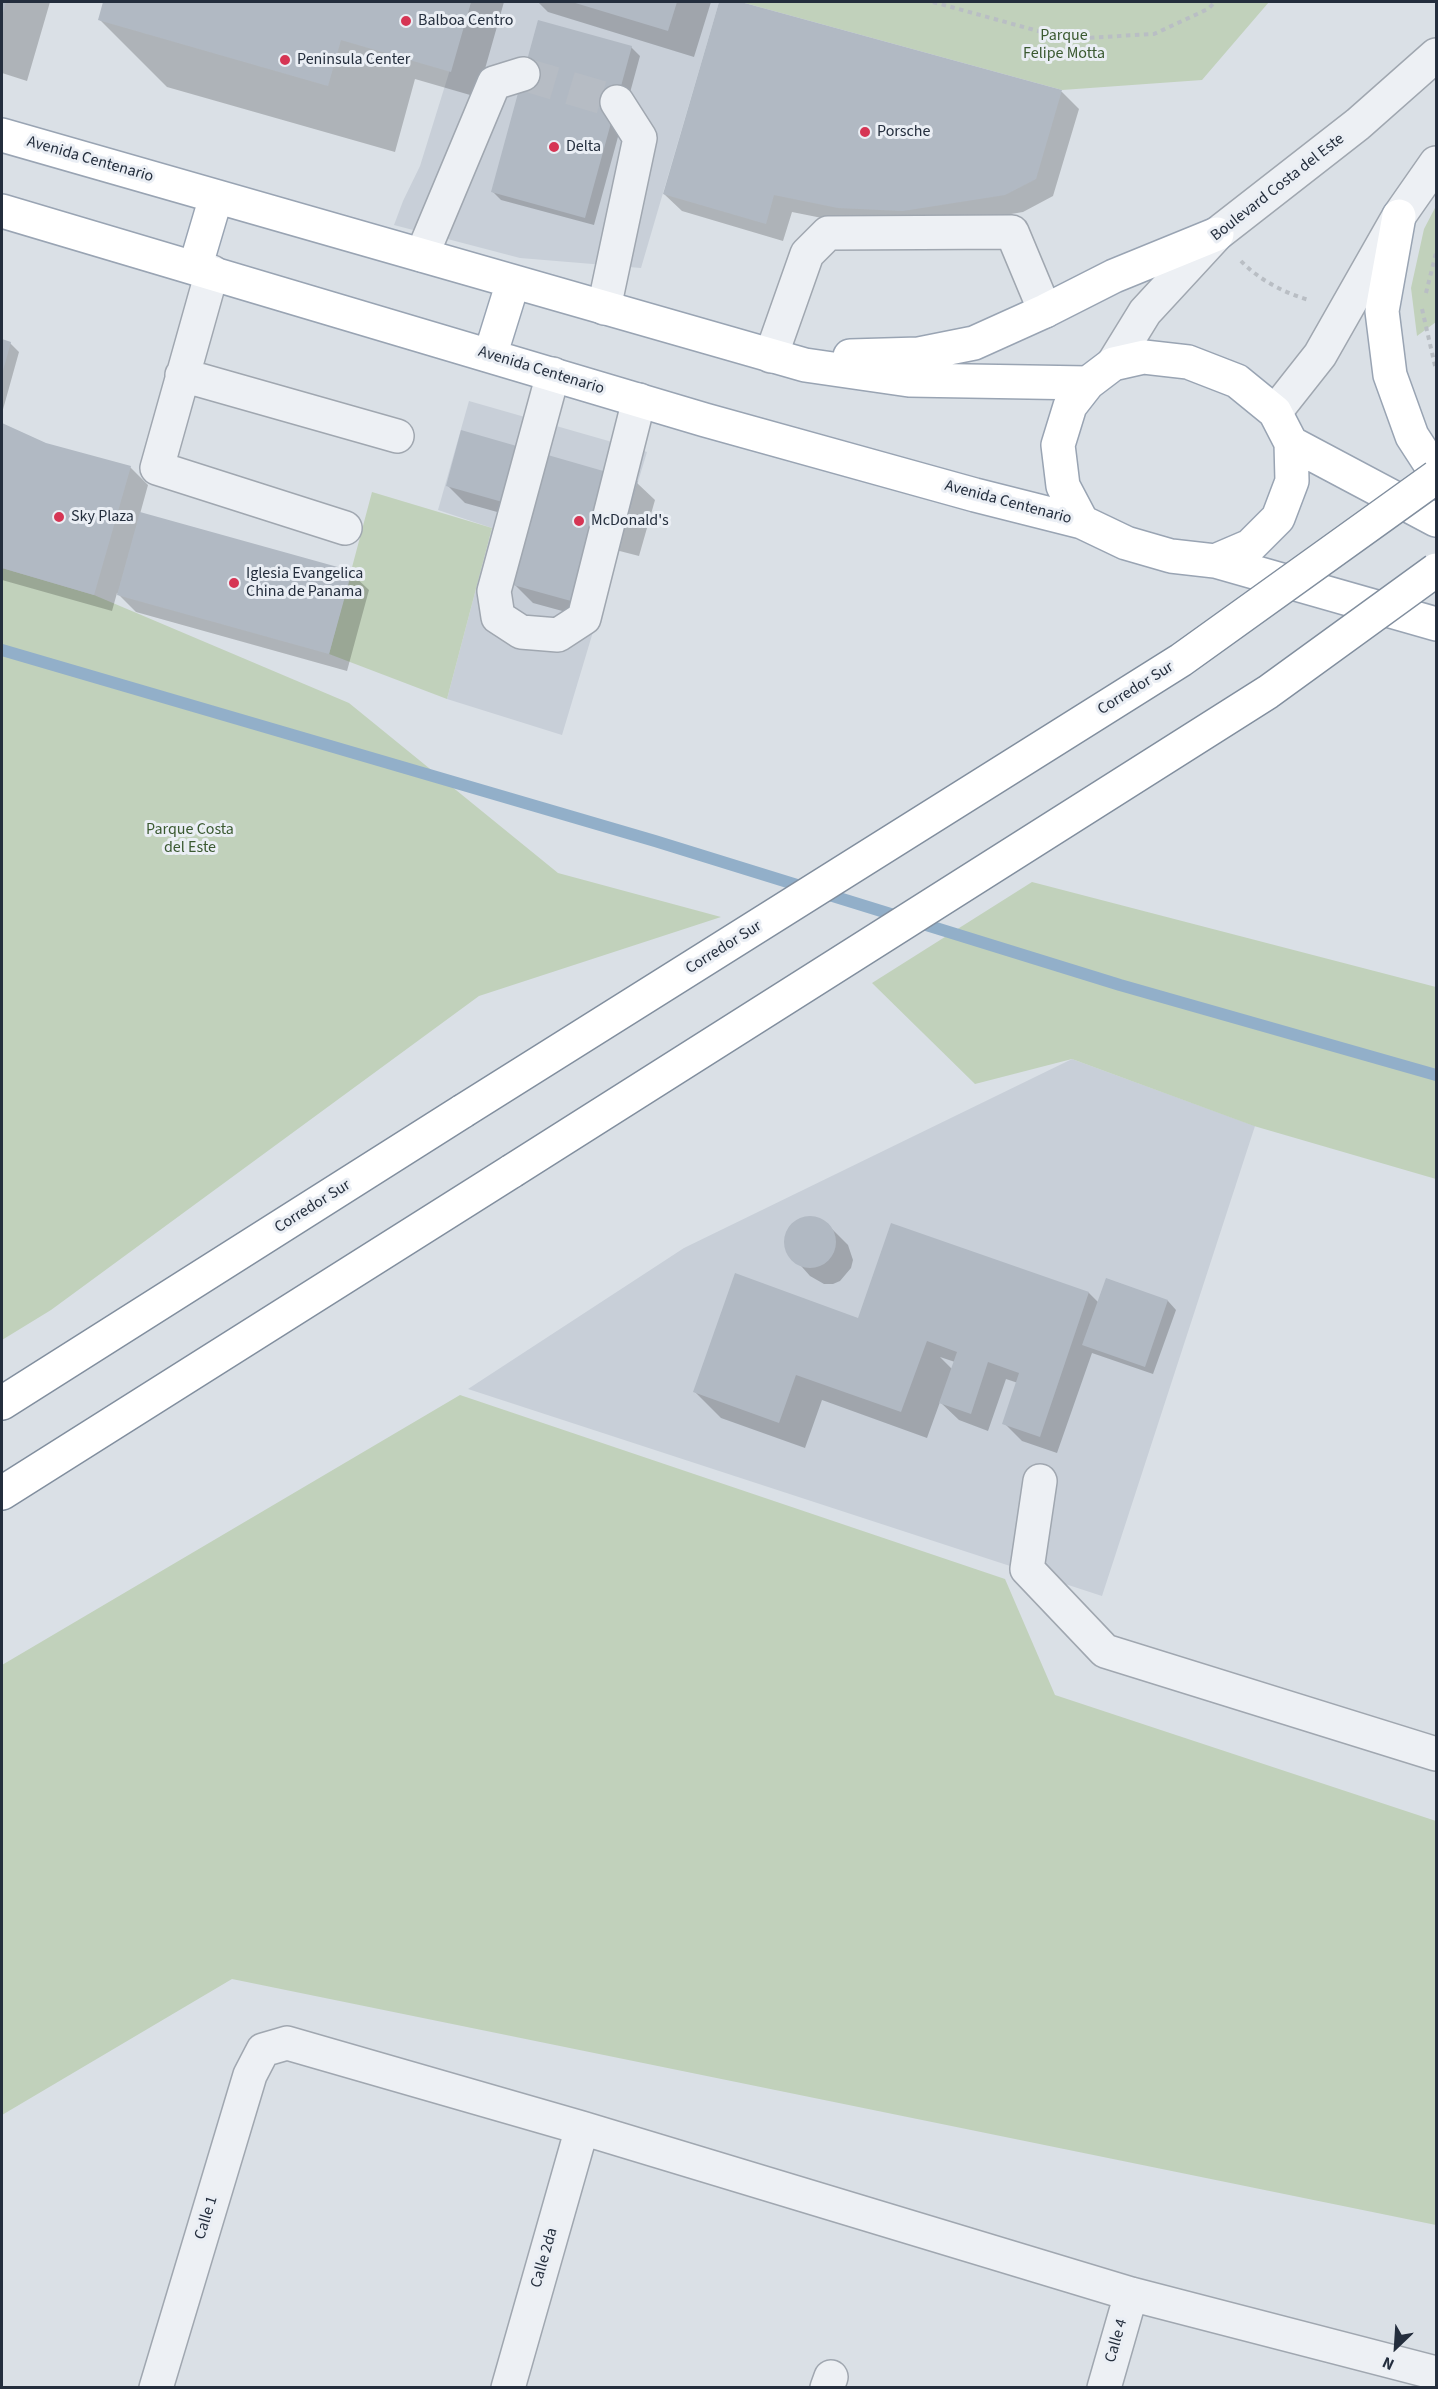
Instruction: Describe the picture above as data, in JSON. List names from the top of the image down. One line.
{"streets":{"main road":["Avenida Centenario","Corredor Sur"],"street":["Boulevard Costa del Este","Calle 1","Calle 2da","Calle 4"]},"crossings":[["Avenida Centenario","Boulevard Costa del Este"],["Calle 1","Calle 2da"]],"parks":["Parque Felipe Motta","Parque Costa del Este"],"places":["Balboa Centro","Peninsula Center","Porsche","Delta","Sky Plaza","McDonald's","Iglesia Evangelica China de Panama"],"north":"bottom left"}
